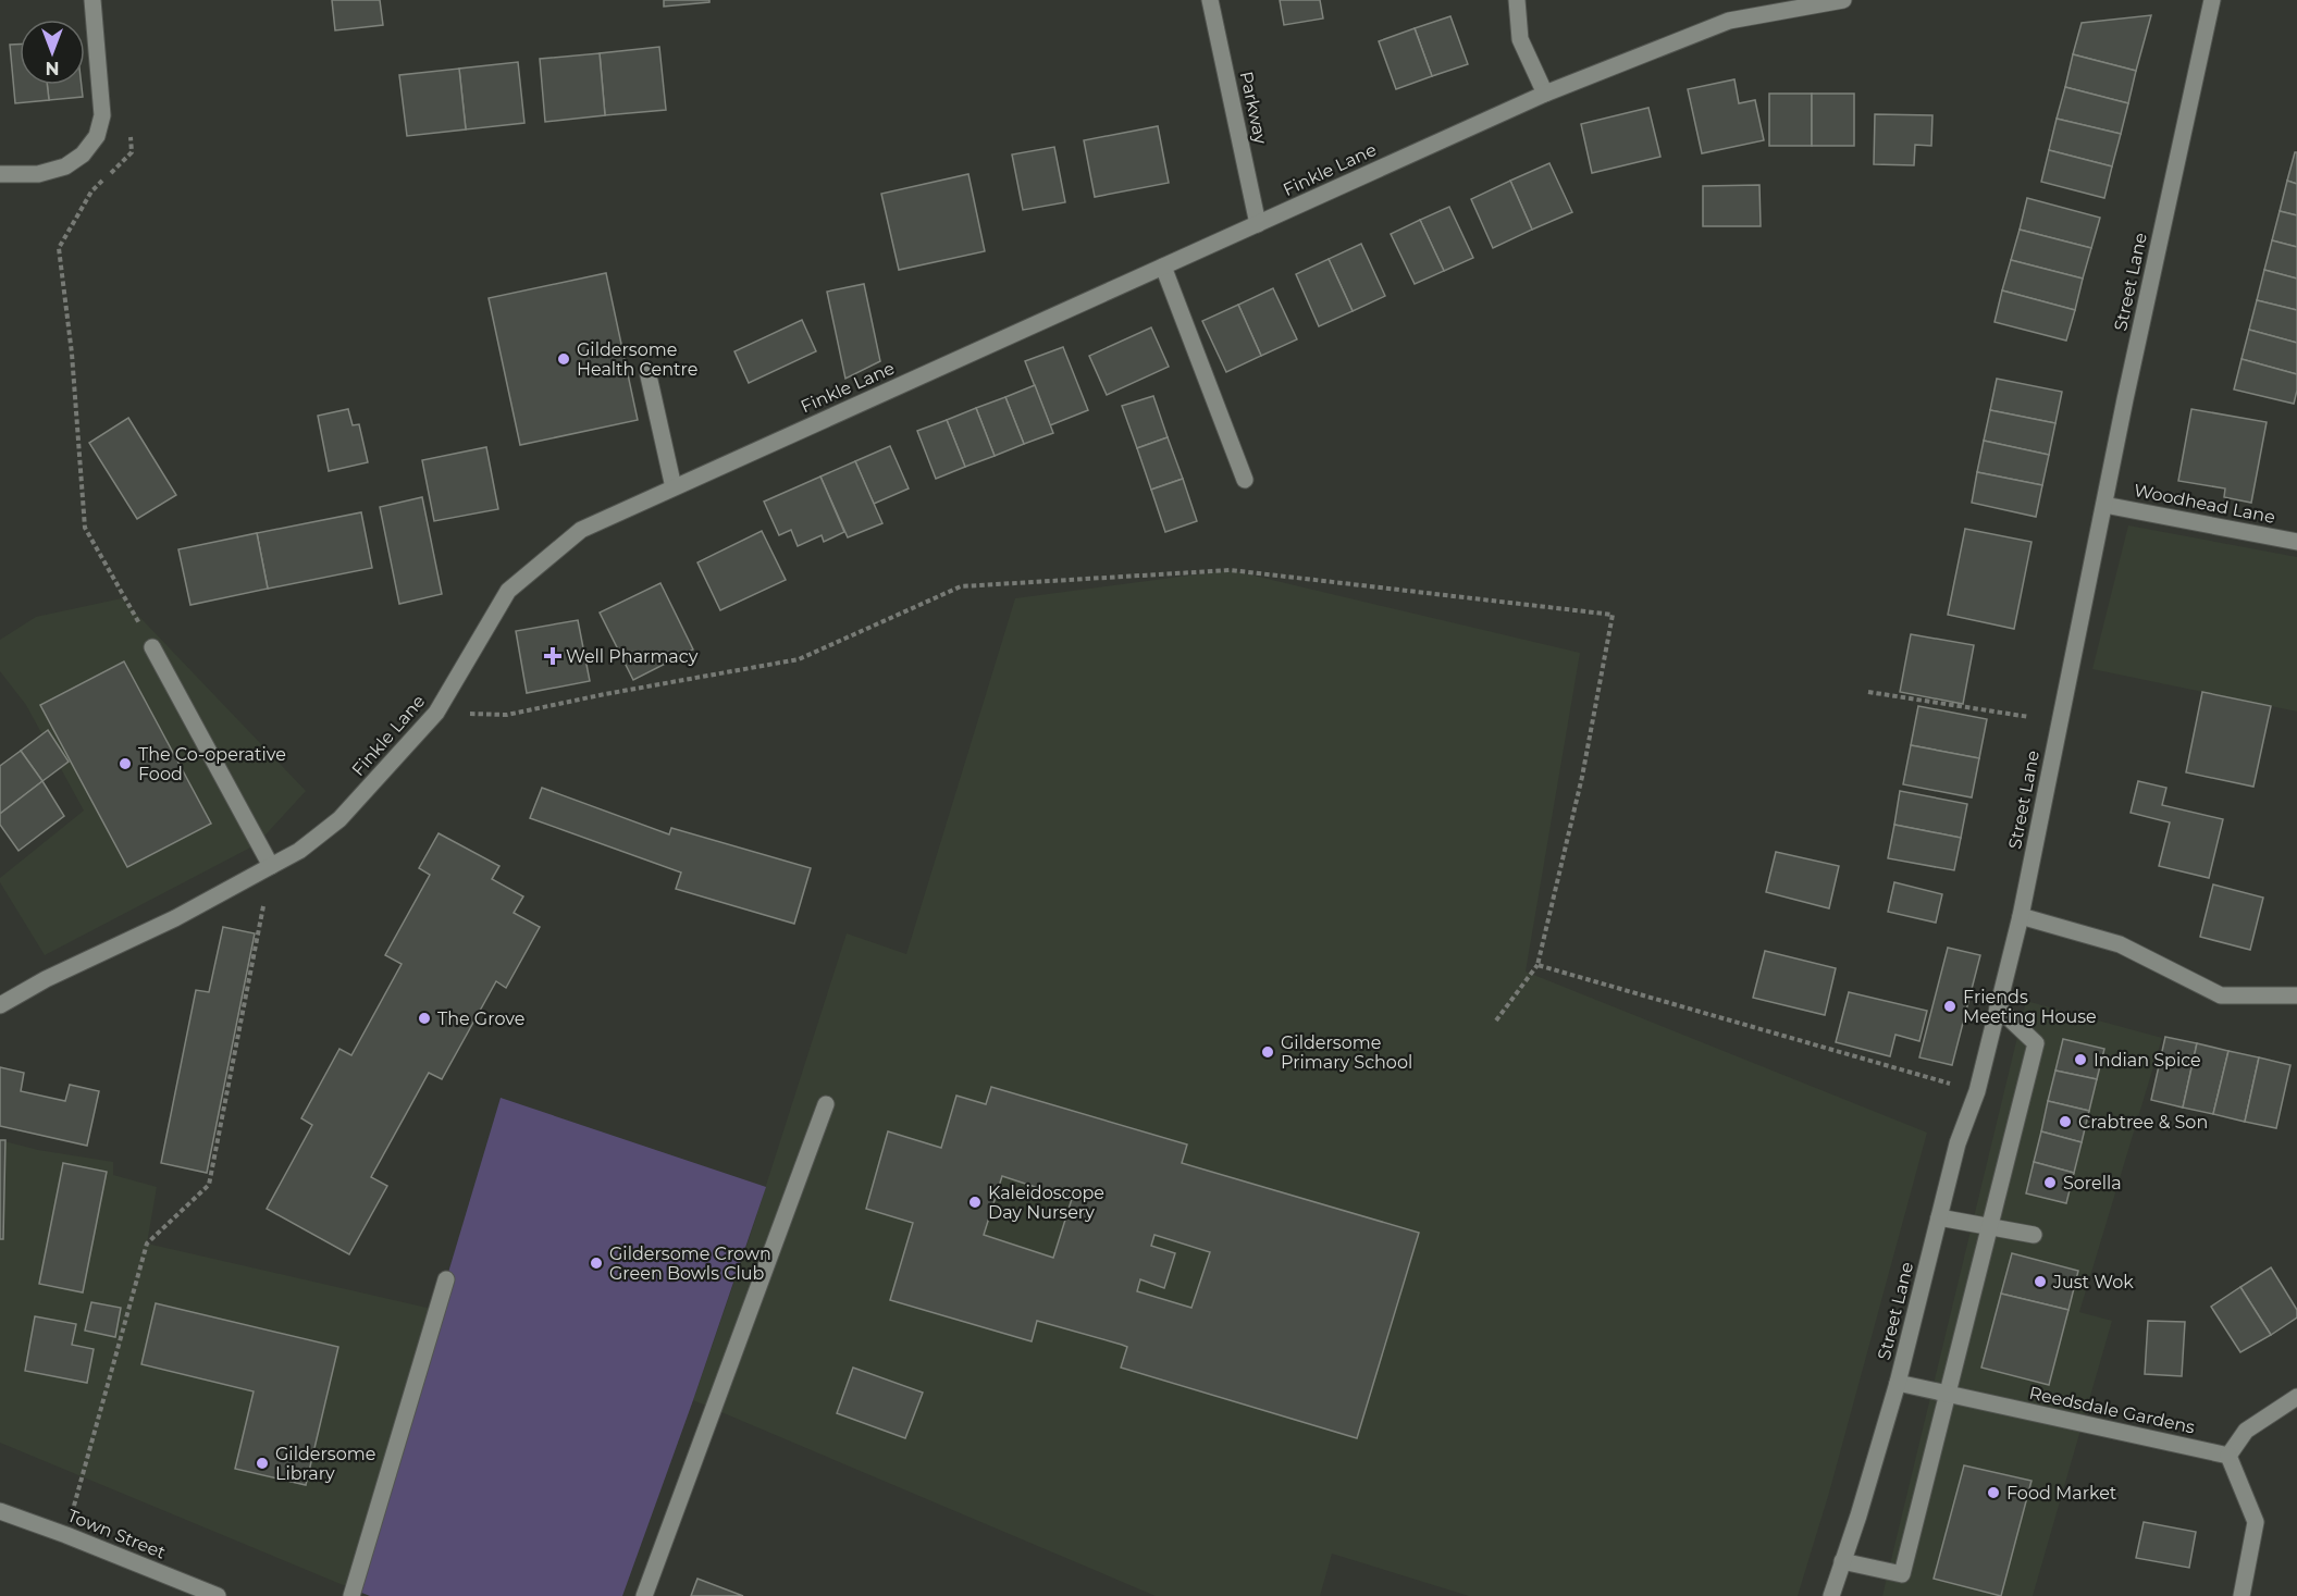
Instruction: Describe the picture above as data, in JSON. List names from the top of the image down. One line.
{"streets":{"street":["Parkway","Finkle Lane","Street Lane","Woodhead Lane","Reedsdale Gardens","Town Street"]},"crossings":[["Parkway","Finkle Lane"],["Street Lane","Woodhead Lane"],["Street Lane","Reedsdale Gardens"]],"places":{"other":["Gildersome Health Centre","The Co-operative Food","Friends Meeting House","The Grove","Gildersome Primary School","Indian Spice","Crabtree & Son","Sorella","Kaleidoscope Day Nursery","Gildersome Crown Green Bowls Club","Just Wok","Gildersome Library","Food Market"],"health":["Well Pharmacy"]},"north":"bottom"}
